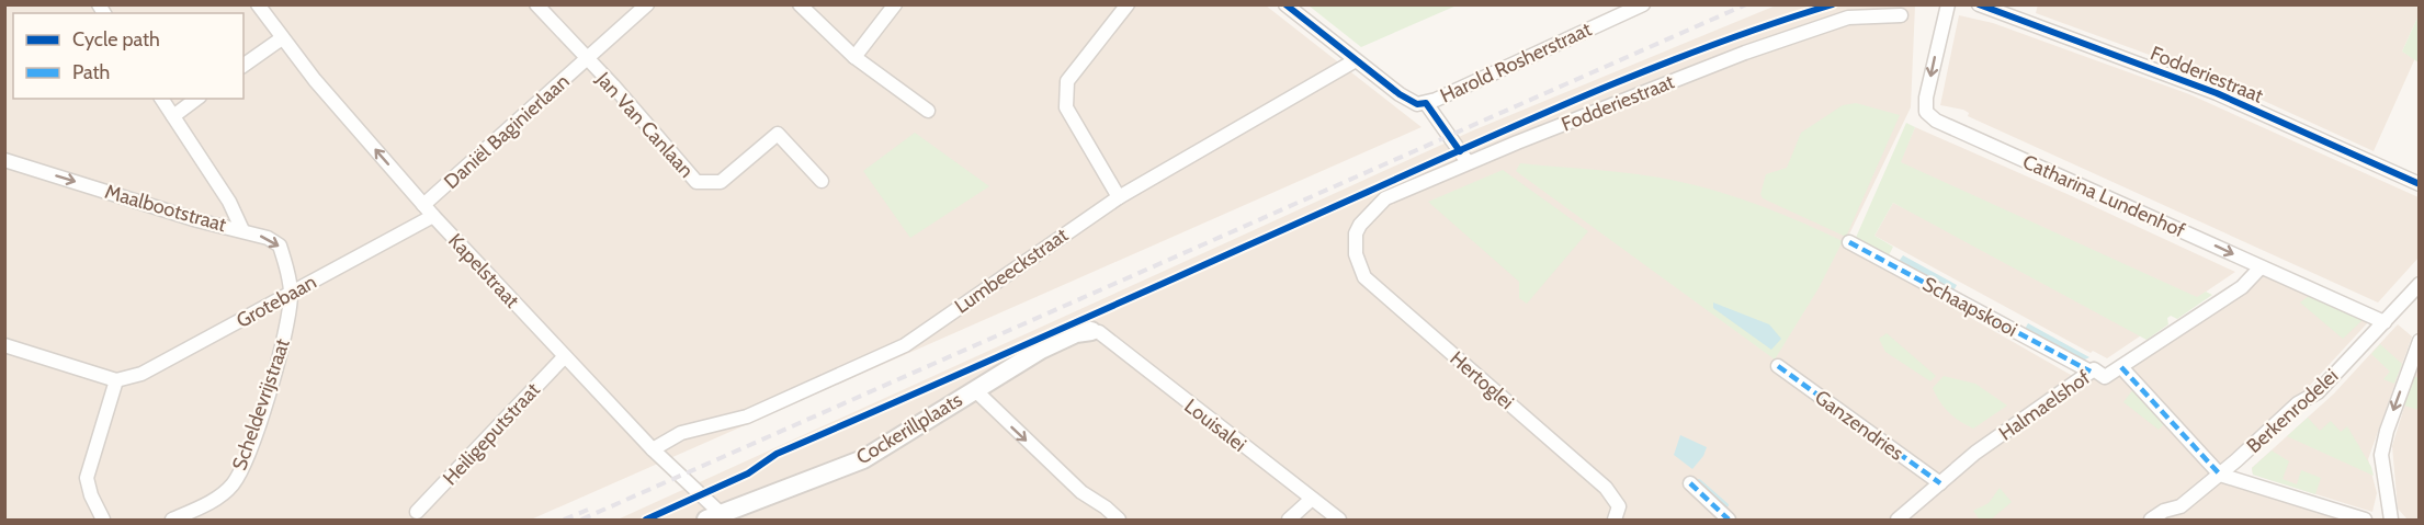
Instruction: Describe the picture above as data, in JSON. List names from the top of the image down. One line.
{"streets":{"street":["Harold Rosherstraat","Fodderiestraat","Jan Van Canlaan","Daniël Baginierlaan","Catharina Lundenhof","Maalbootstraat","Kapelstraat","Lumbeeckstraat","Grotebaan","Schaapskooi","Hertoglei","Scheldevrijstraat","Halmaelshof","Berkenrodelei","Louisalei","Ganzendries","Cockerillplaats","Heiligeputstraat"]},"crossings":[["Fodderiestraat","Hertoglei"],["Jan Van Canlaan","Daniël Baginierlaan"],["Daniël Baginierlaan","Kapelstraat"],["Daniël Baginierlaan","Grotebaan"],["Catharina Lundenhof","Halmaelshof"],["Catharina Lundenhof","Berkenrodelei"],["Maalbootstraat","Grotebaan"],["Maalbootstraat","Scheldevrijstraat"],["Kapelstraat","Lumbeeckstraat"],["Kapelstraat","Grotebaan"],["Kapelstraat","Cockerillplaats"],["Kapelstraat","Heiligeputstraat"],["Grotebaan","Scheldevrijstraat"],["Schaapskooi","Halmaelshof"],["Halmaelshof","Ganzendries"],["Louisalei","Cockerillplaats"]],"one_way":["Catharina Lundenhof","Maalbootstraat"],"legend":["Cycle path","Path"]}
